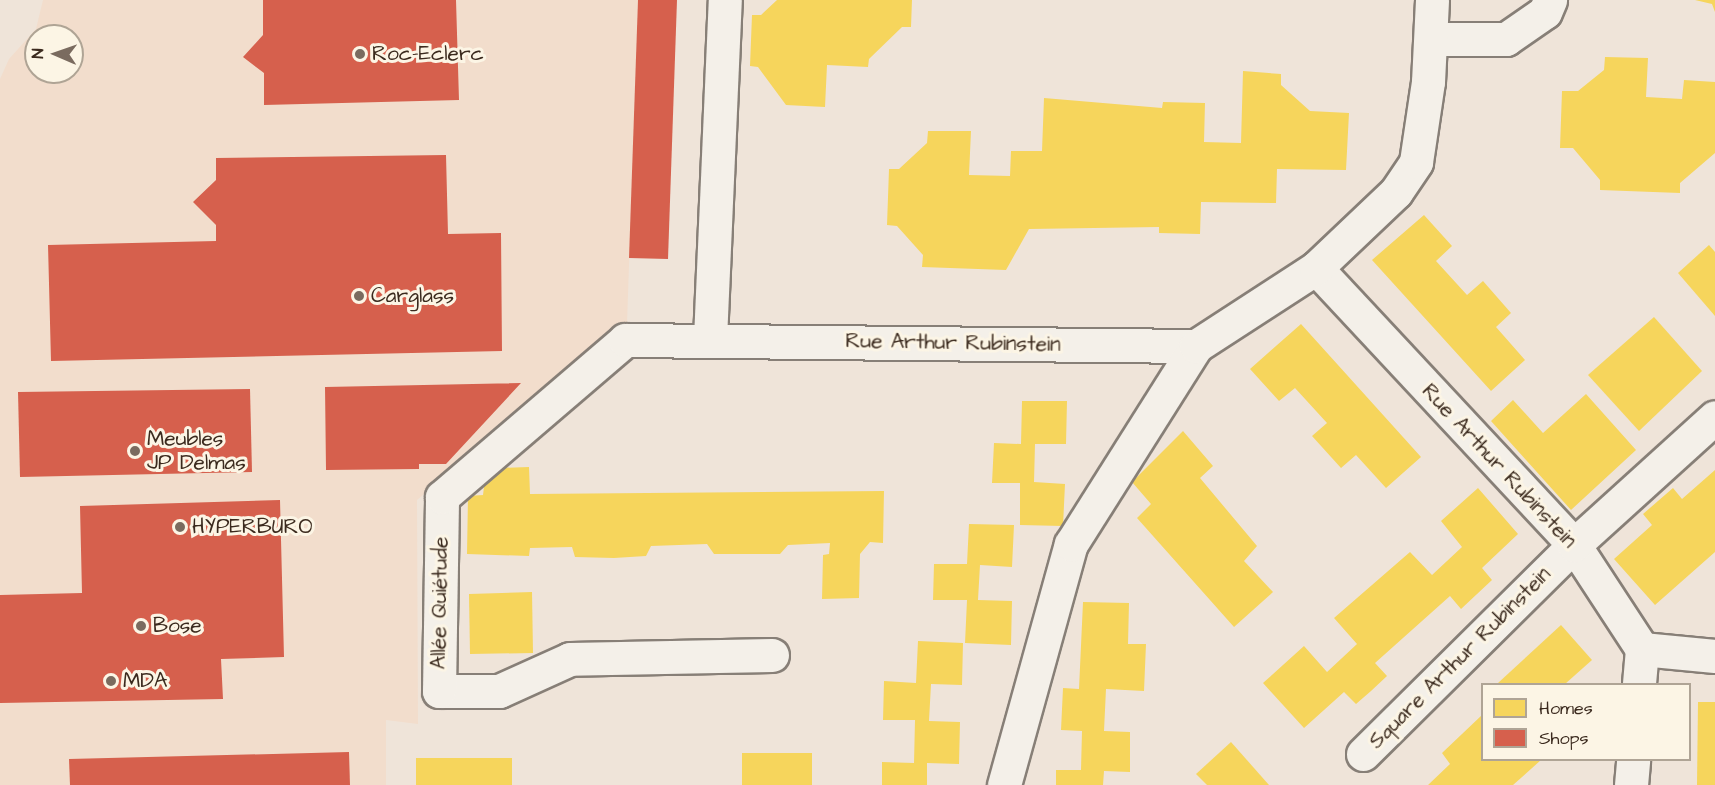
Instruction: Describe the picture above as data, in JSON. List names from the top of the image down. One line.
{"streets":{"street":["Rue Arthur Rubinstein","Allée Quiétude","Square Arthur Rubinstein"]},"crossings":[["Rue Arthur Rubinstein","Allée Quiétude"],["Rue Arthur Rubinstein","Square Arthur Rubinstein"]],"places":["Roc-Eclerc","Carglass","Meubles JP Delmas","HYPERBURO","Bose","MDA"],"legend":["Homes","Shops"],"north":"left"}
